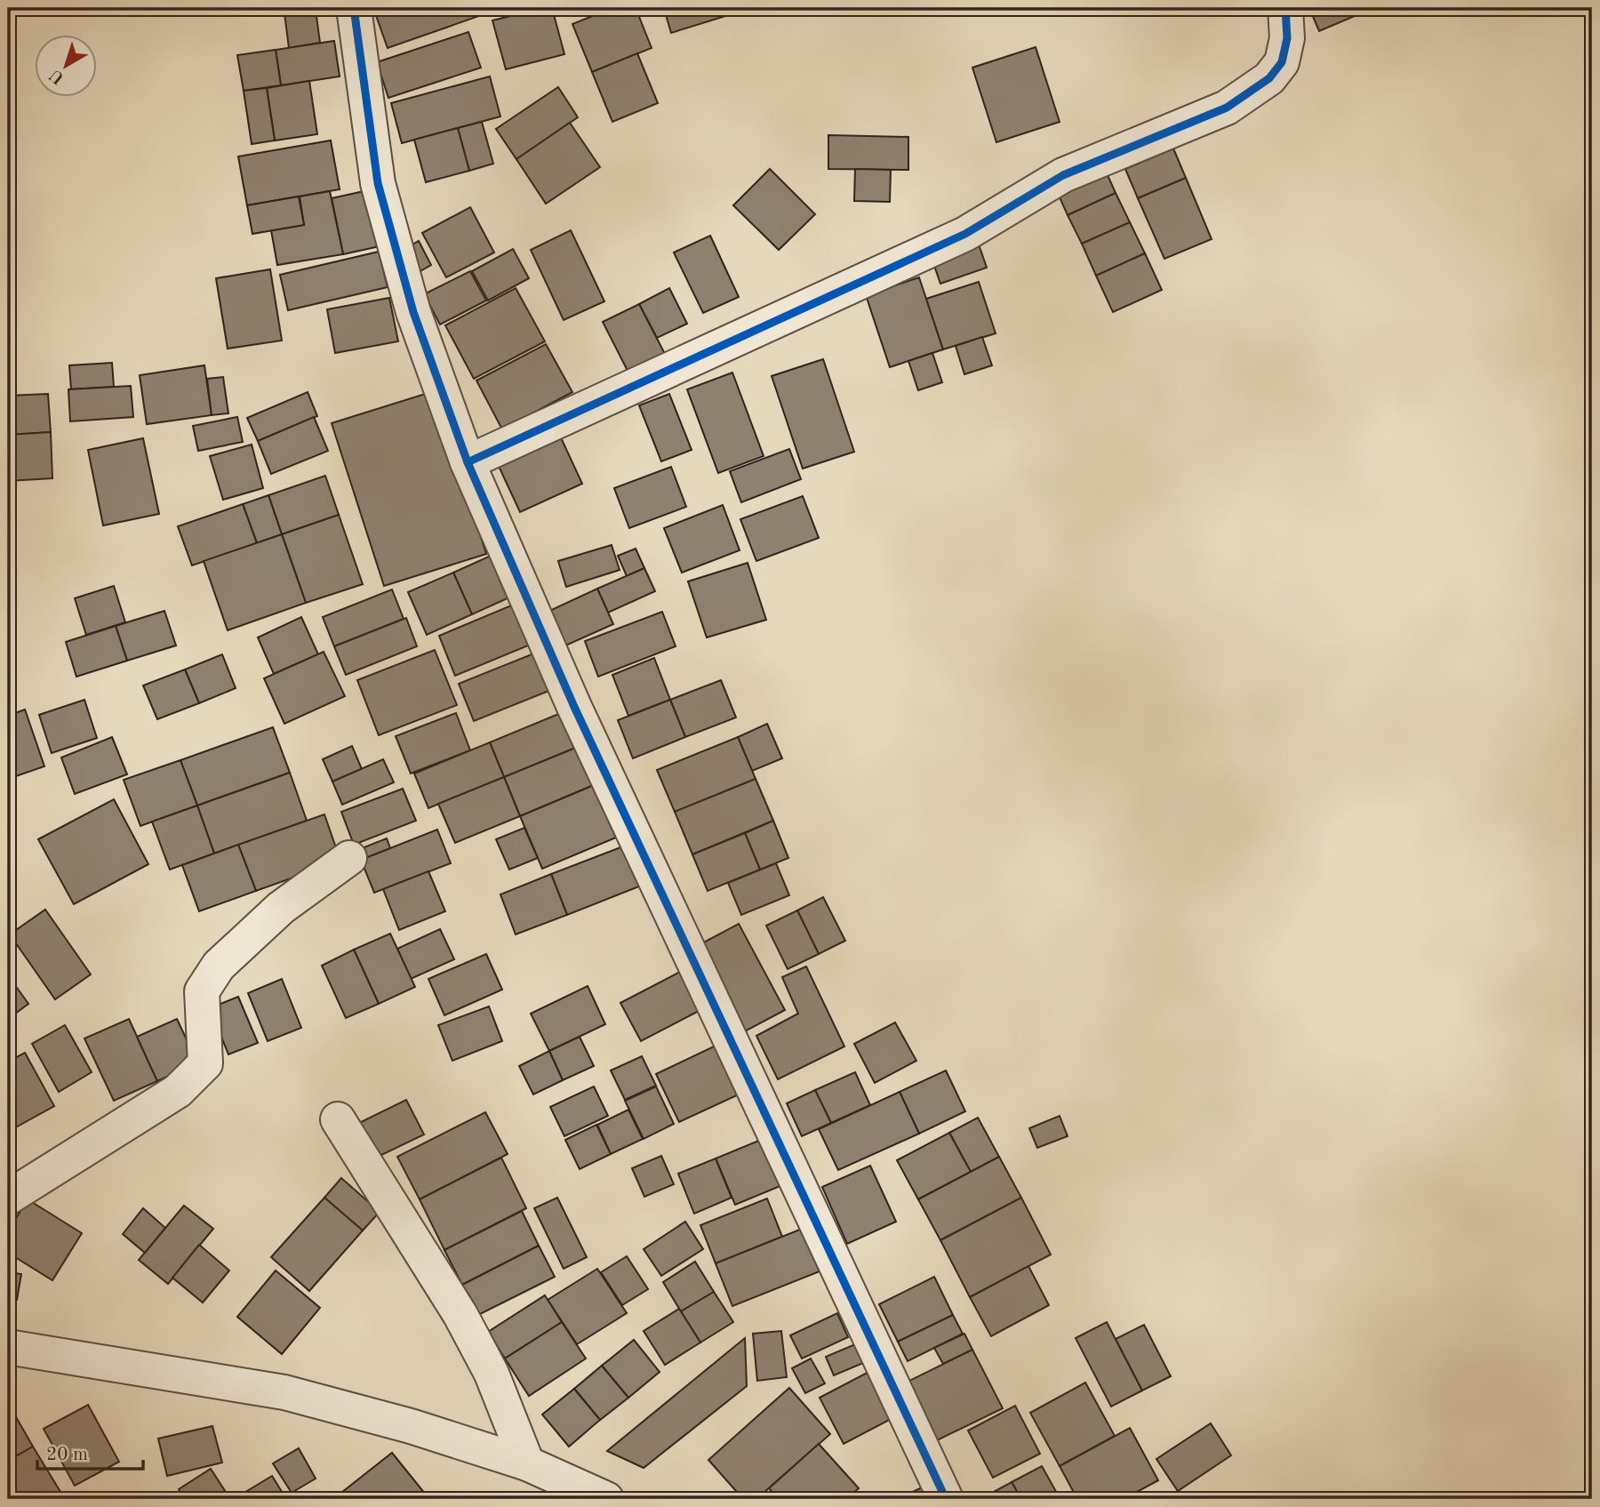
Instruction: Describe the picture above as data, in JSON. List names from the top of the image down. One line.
{"scale_bar":"20 m","north":"bottom left"}
